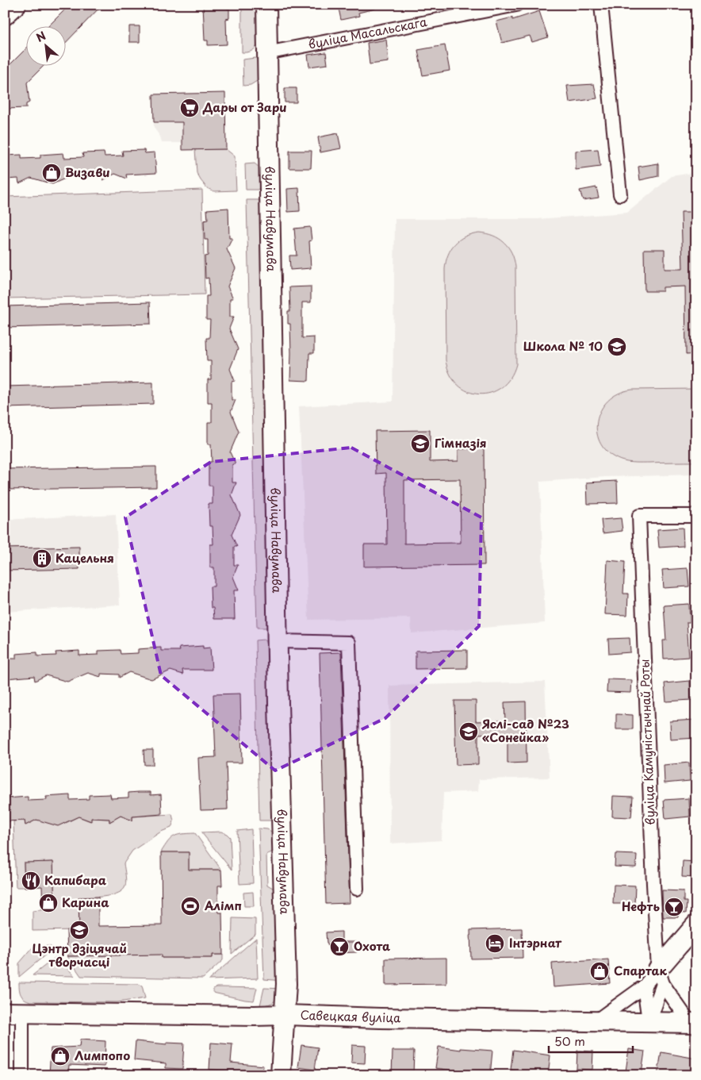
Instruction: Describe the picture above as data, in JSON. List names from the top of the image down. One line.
{"streets":{"street":["вуліца Масальскага","вуліца Навумава","вуліца Камуністычнай Роты","Савецкая вуліца"]},"crossings":[["вуліца Масальскага","вуліца Навумава"],["вуліца Навумава","Савецкая вуліца"]],"places":{"supermarket":["Дары от Зари"],"shop":["Визави","Карина","Спартак","Лимпопо"],"school or university":["Школа № 10","Гімназія","Яслі-сад №23 «Сонейка»","Цэнтр дзіцячай творчасці"],"building":["Кацельня"],"restaurant":["Капибара"],"sports":["Алімп"],"bar":["Нефть","Охота"],"hotel":["Інтэрнат"]},"scale_bar":"50 m","north":"top left"}
